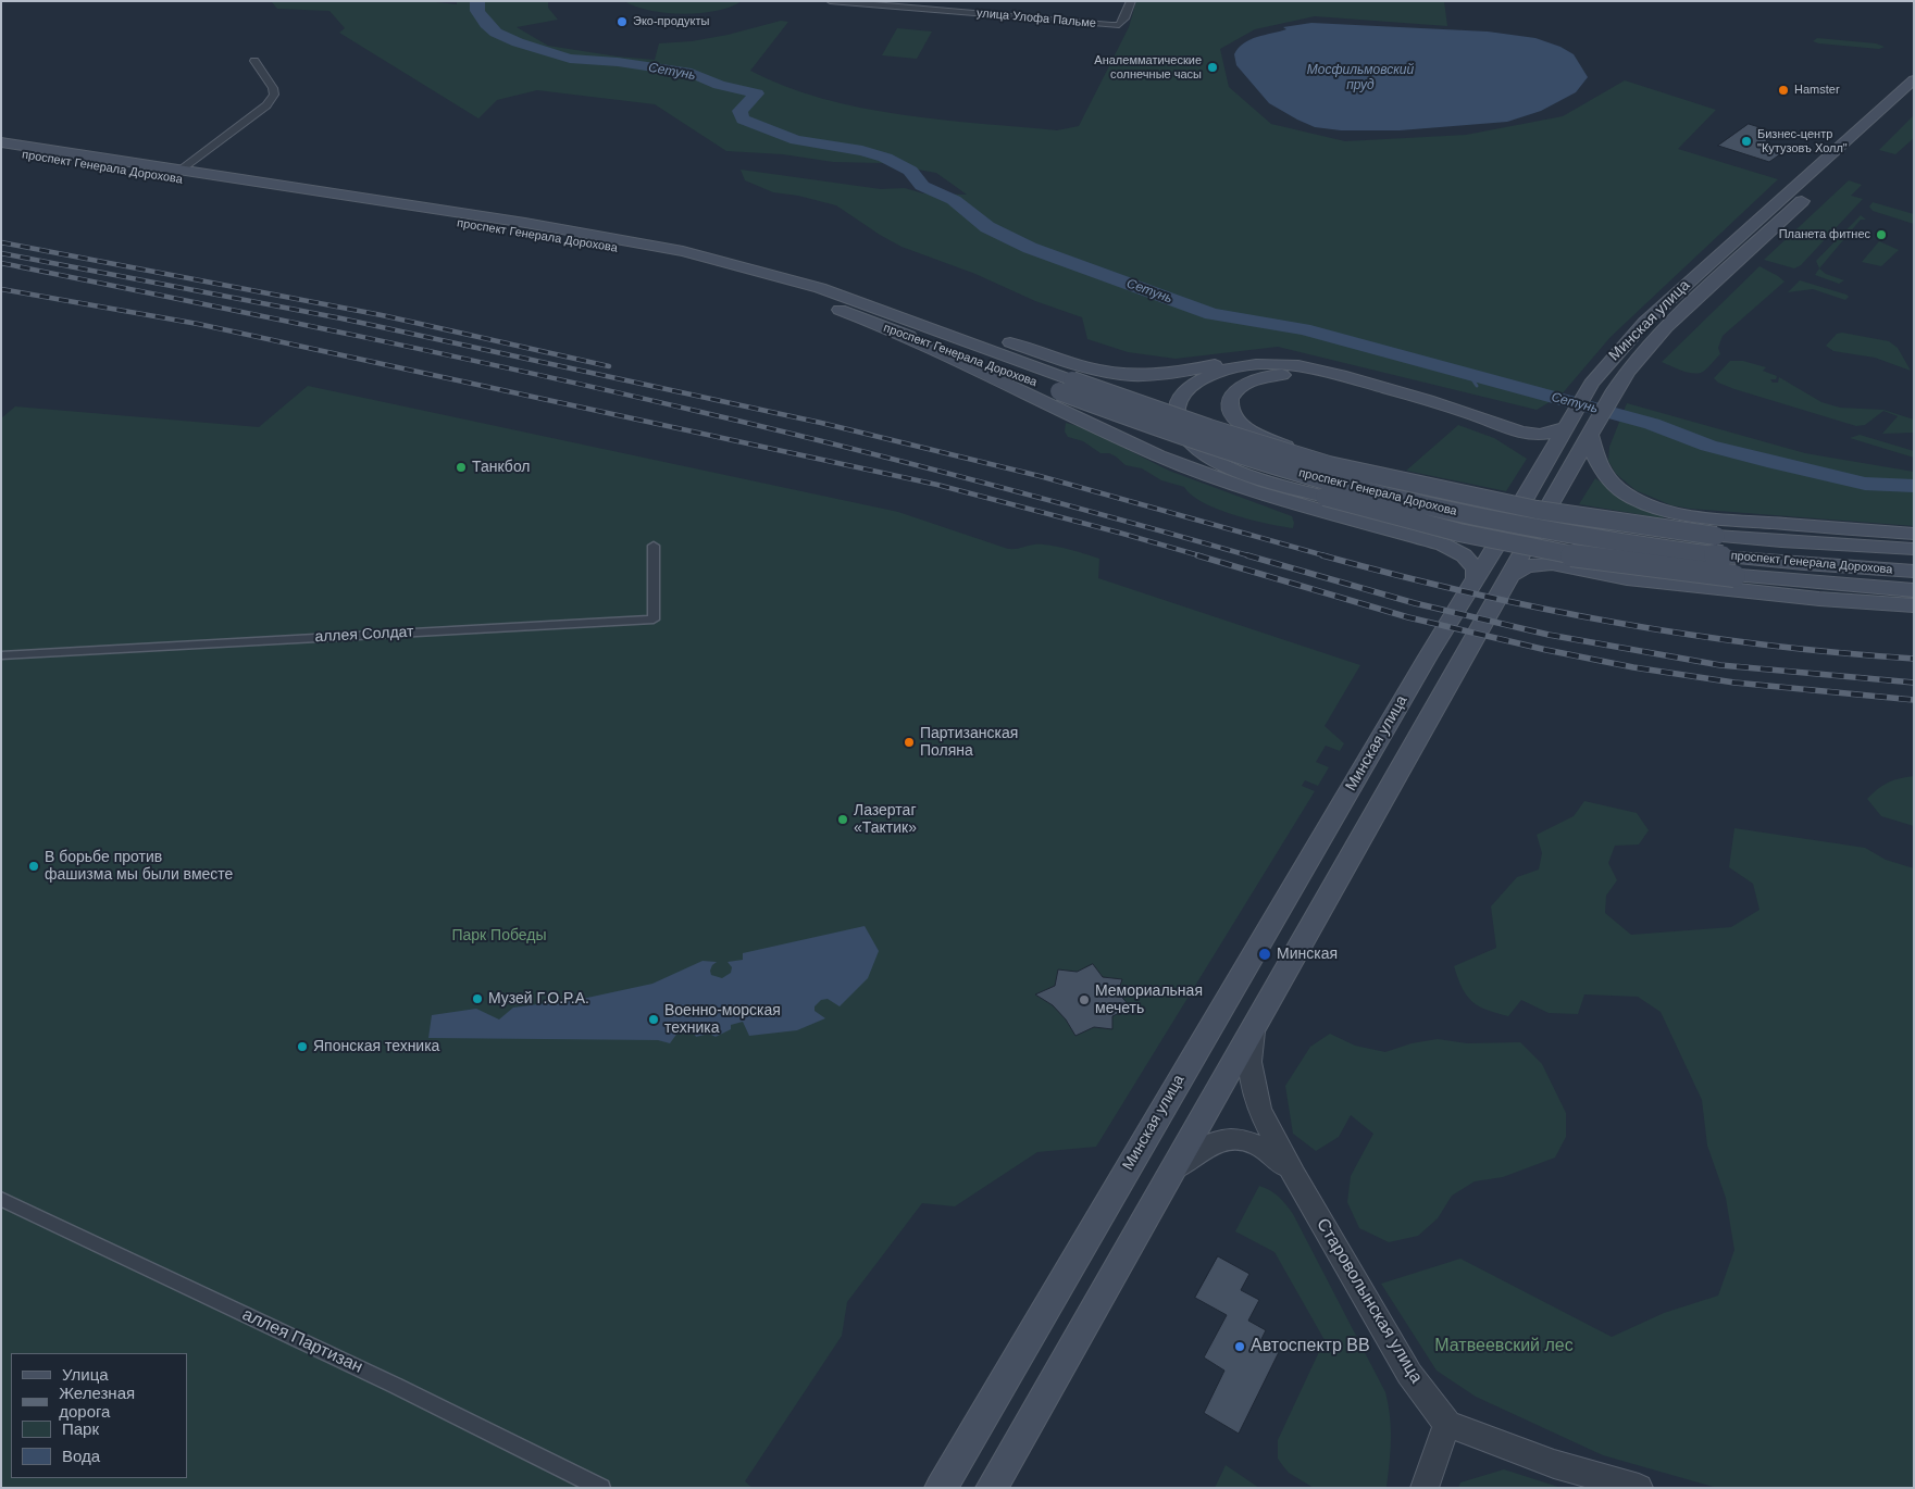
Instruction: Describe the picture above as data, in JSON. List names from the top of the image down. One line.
{"streets":{"main road":["проспект Генерала Дорохова","Минская улица"],"street":["улица Улофа Пальме","аллея Солдат","Староволынская улица","аллея Партизан"]},"water":["Мосфильмовский пруд","Сетунь"],"parks":["Парк Победы","Матвеевский лес"],"places":["Эко-продукты","Аналемматические солнечные часы","Hamster","Бизнес-центр \"Кутузовъ Холл\"","Планета фитнес","Танкбол","Партизанская Поляна","Лазертаг «Тактик»","В борьбе против фашизма мы были вместе","Минская","Музей Г.О.Р.А.","Мемориальная мечеть","Военно-морская техника","Японская техника","Автоспектр ВВ"],"legend":["Улица","Железная дорога","Парк","Вода"]}
